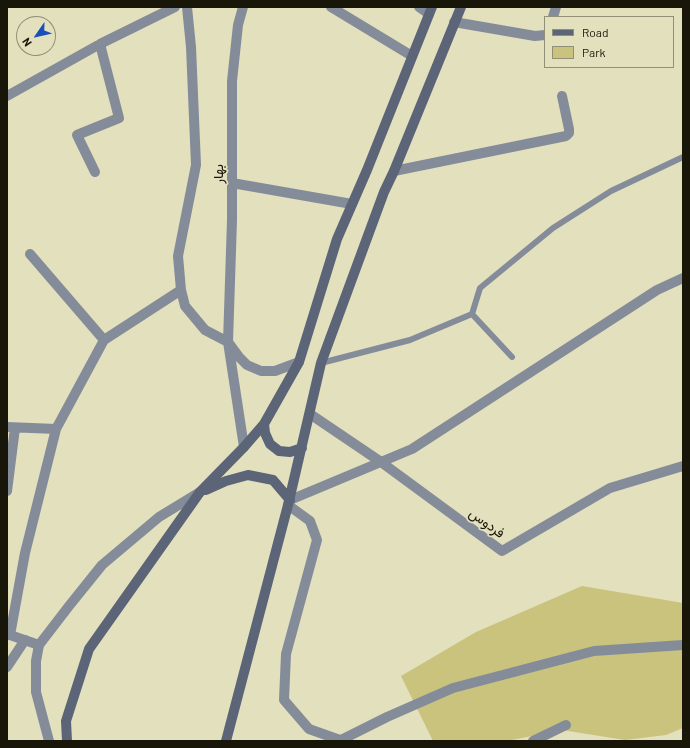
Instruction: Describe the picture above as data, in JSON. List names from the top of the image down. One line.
{"streets":{"street":["بهار","فردوس"]},"legend":["Road","Park"],"north":"bottom left"}
